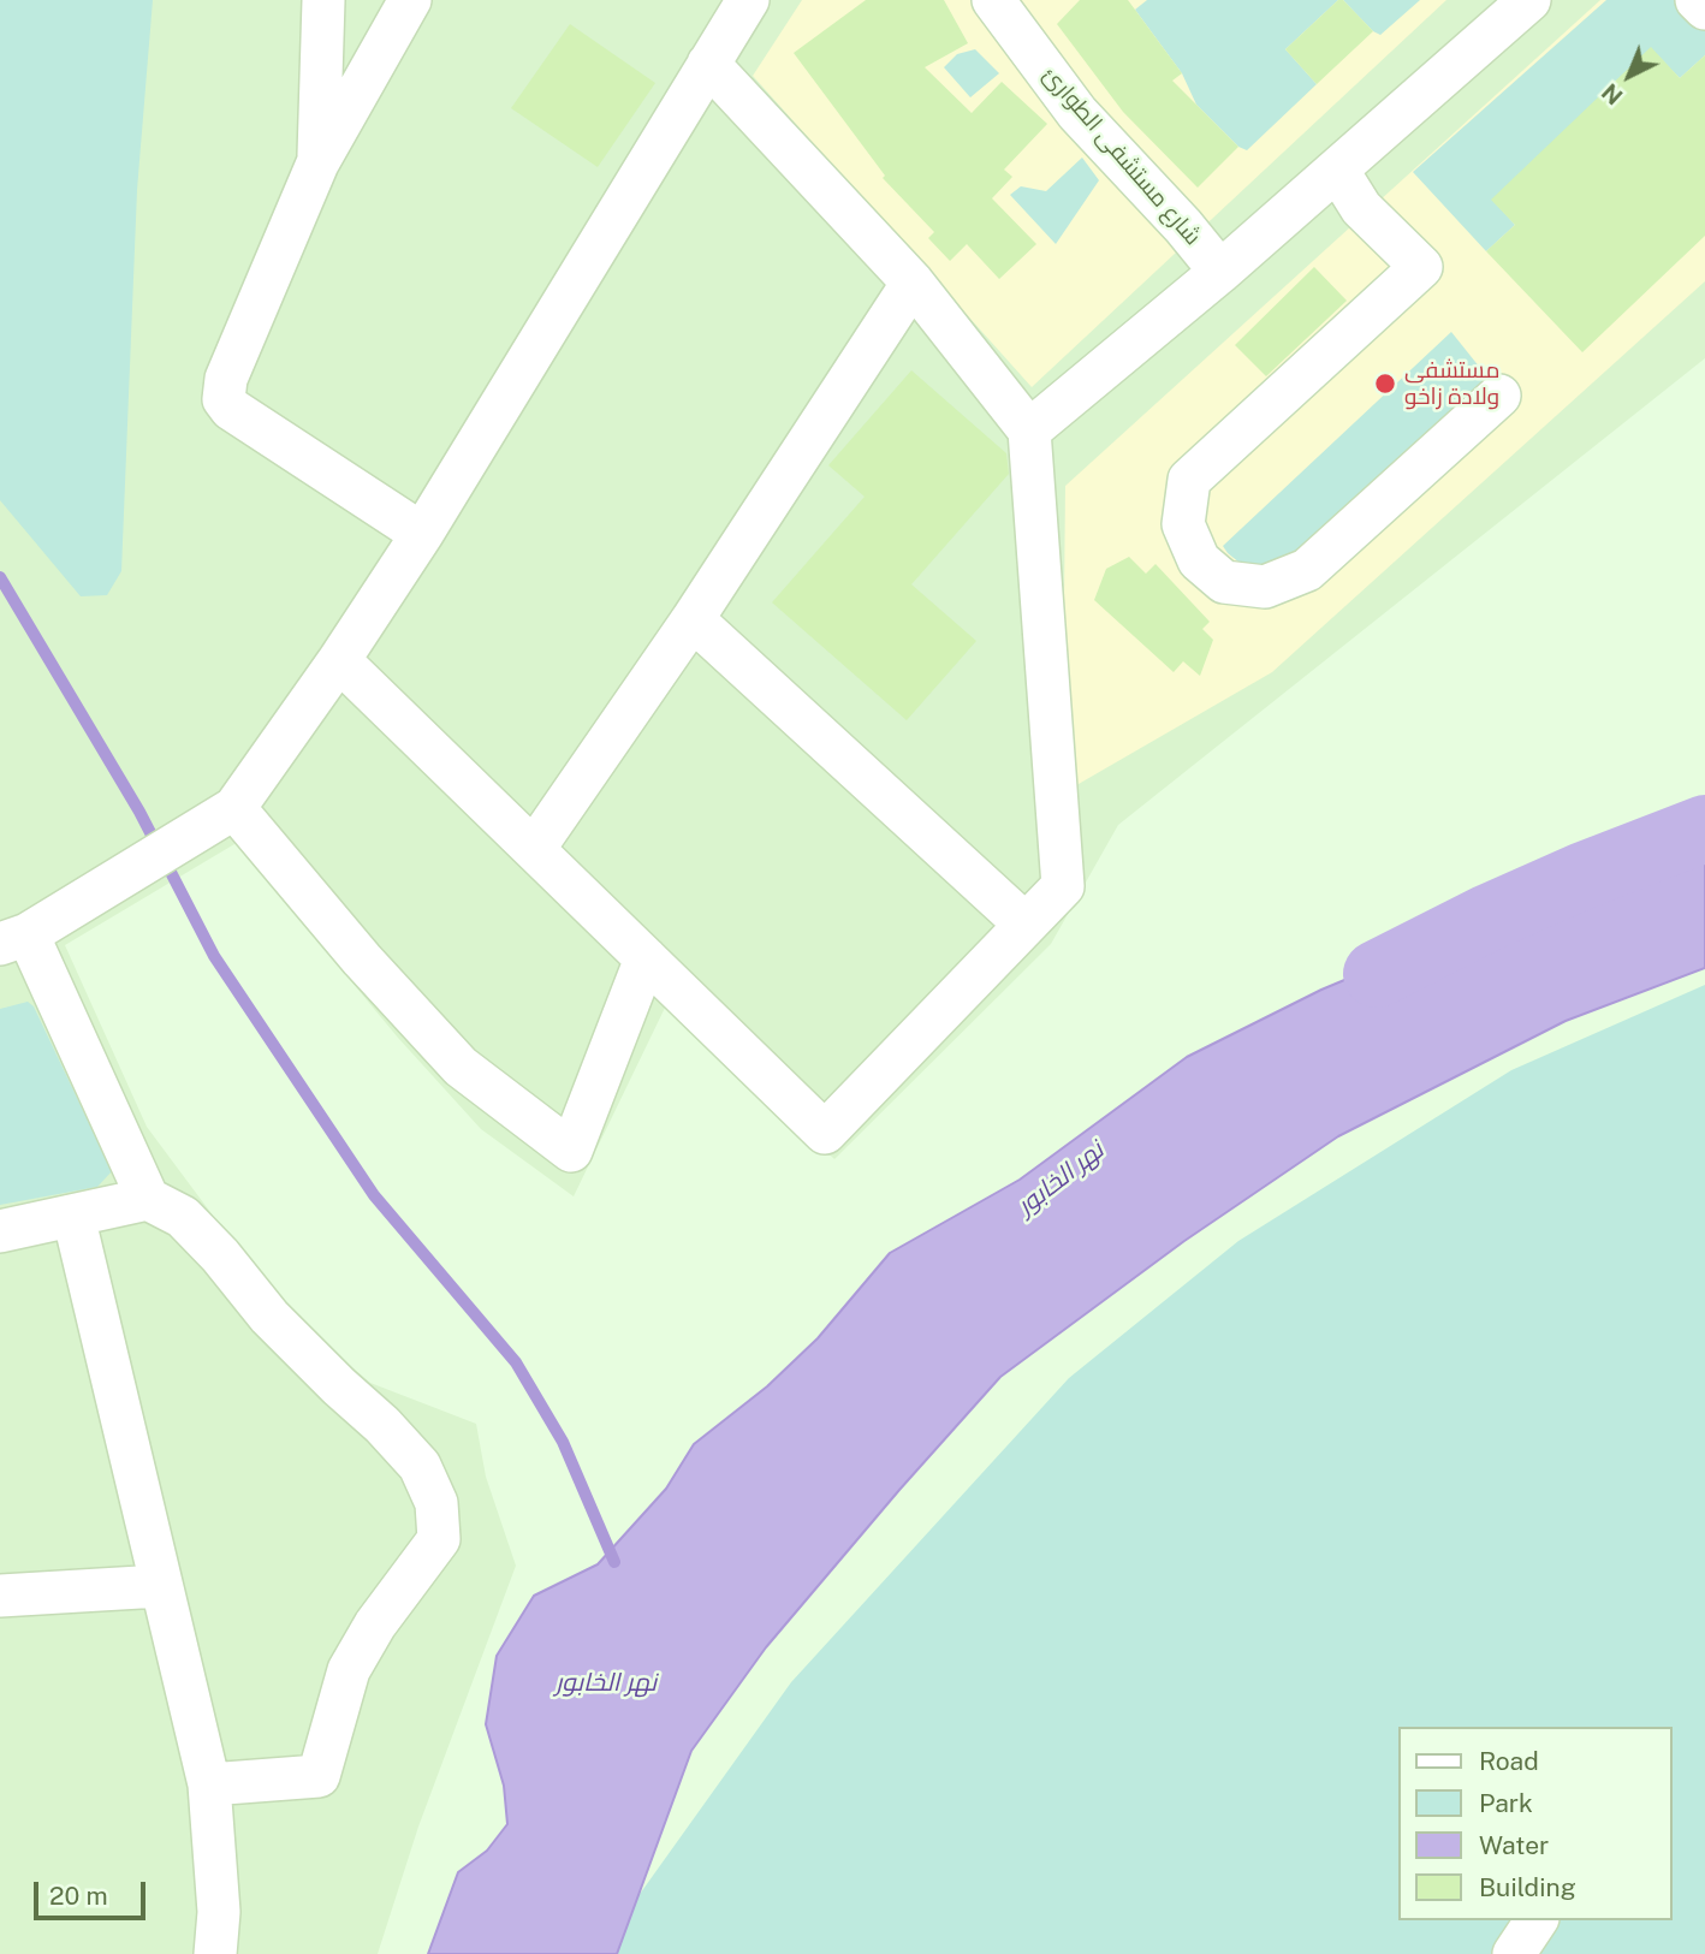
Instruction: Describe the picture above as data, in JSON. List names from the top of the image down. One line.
{"streets":{"street":["شارع مستشفى الطوارئ"]},"water":["نهر الخابور"],"places":["مستشفى ولادة زاخو"],"legend":["Road","Park","Water","Building"],"scale_bar":"20 m","north":"bottom left"}
